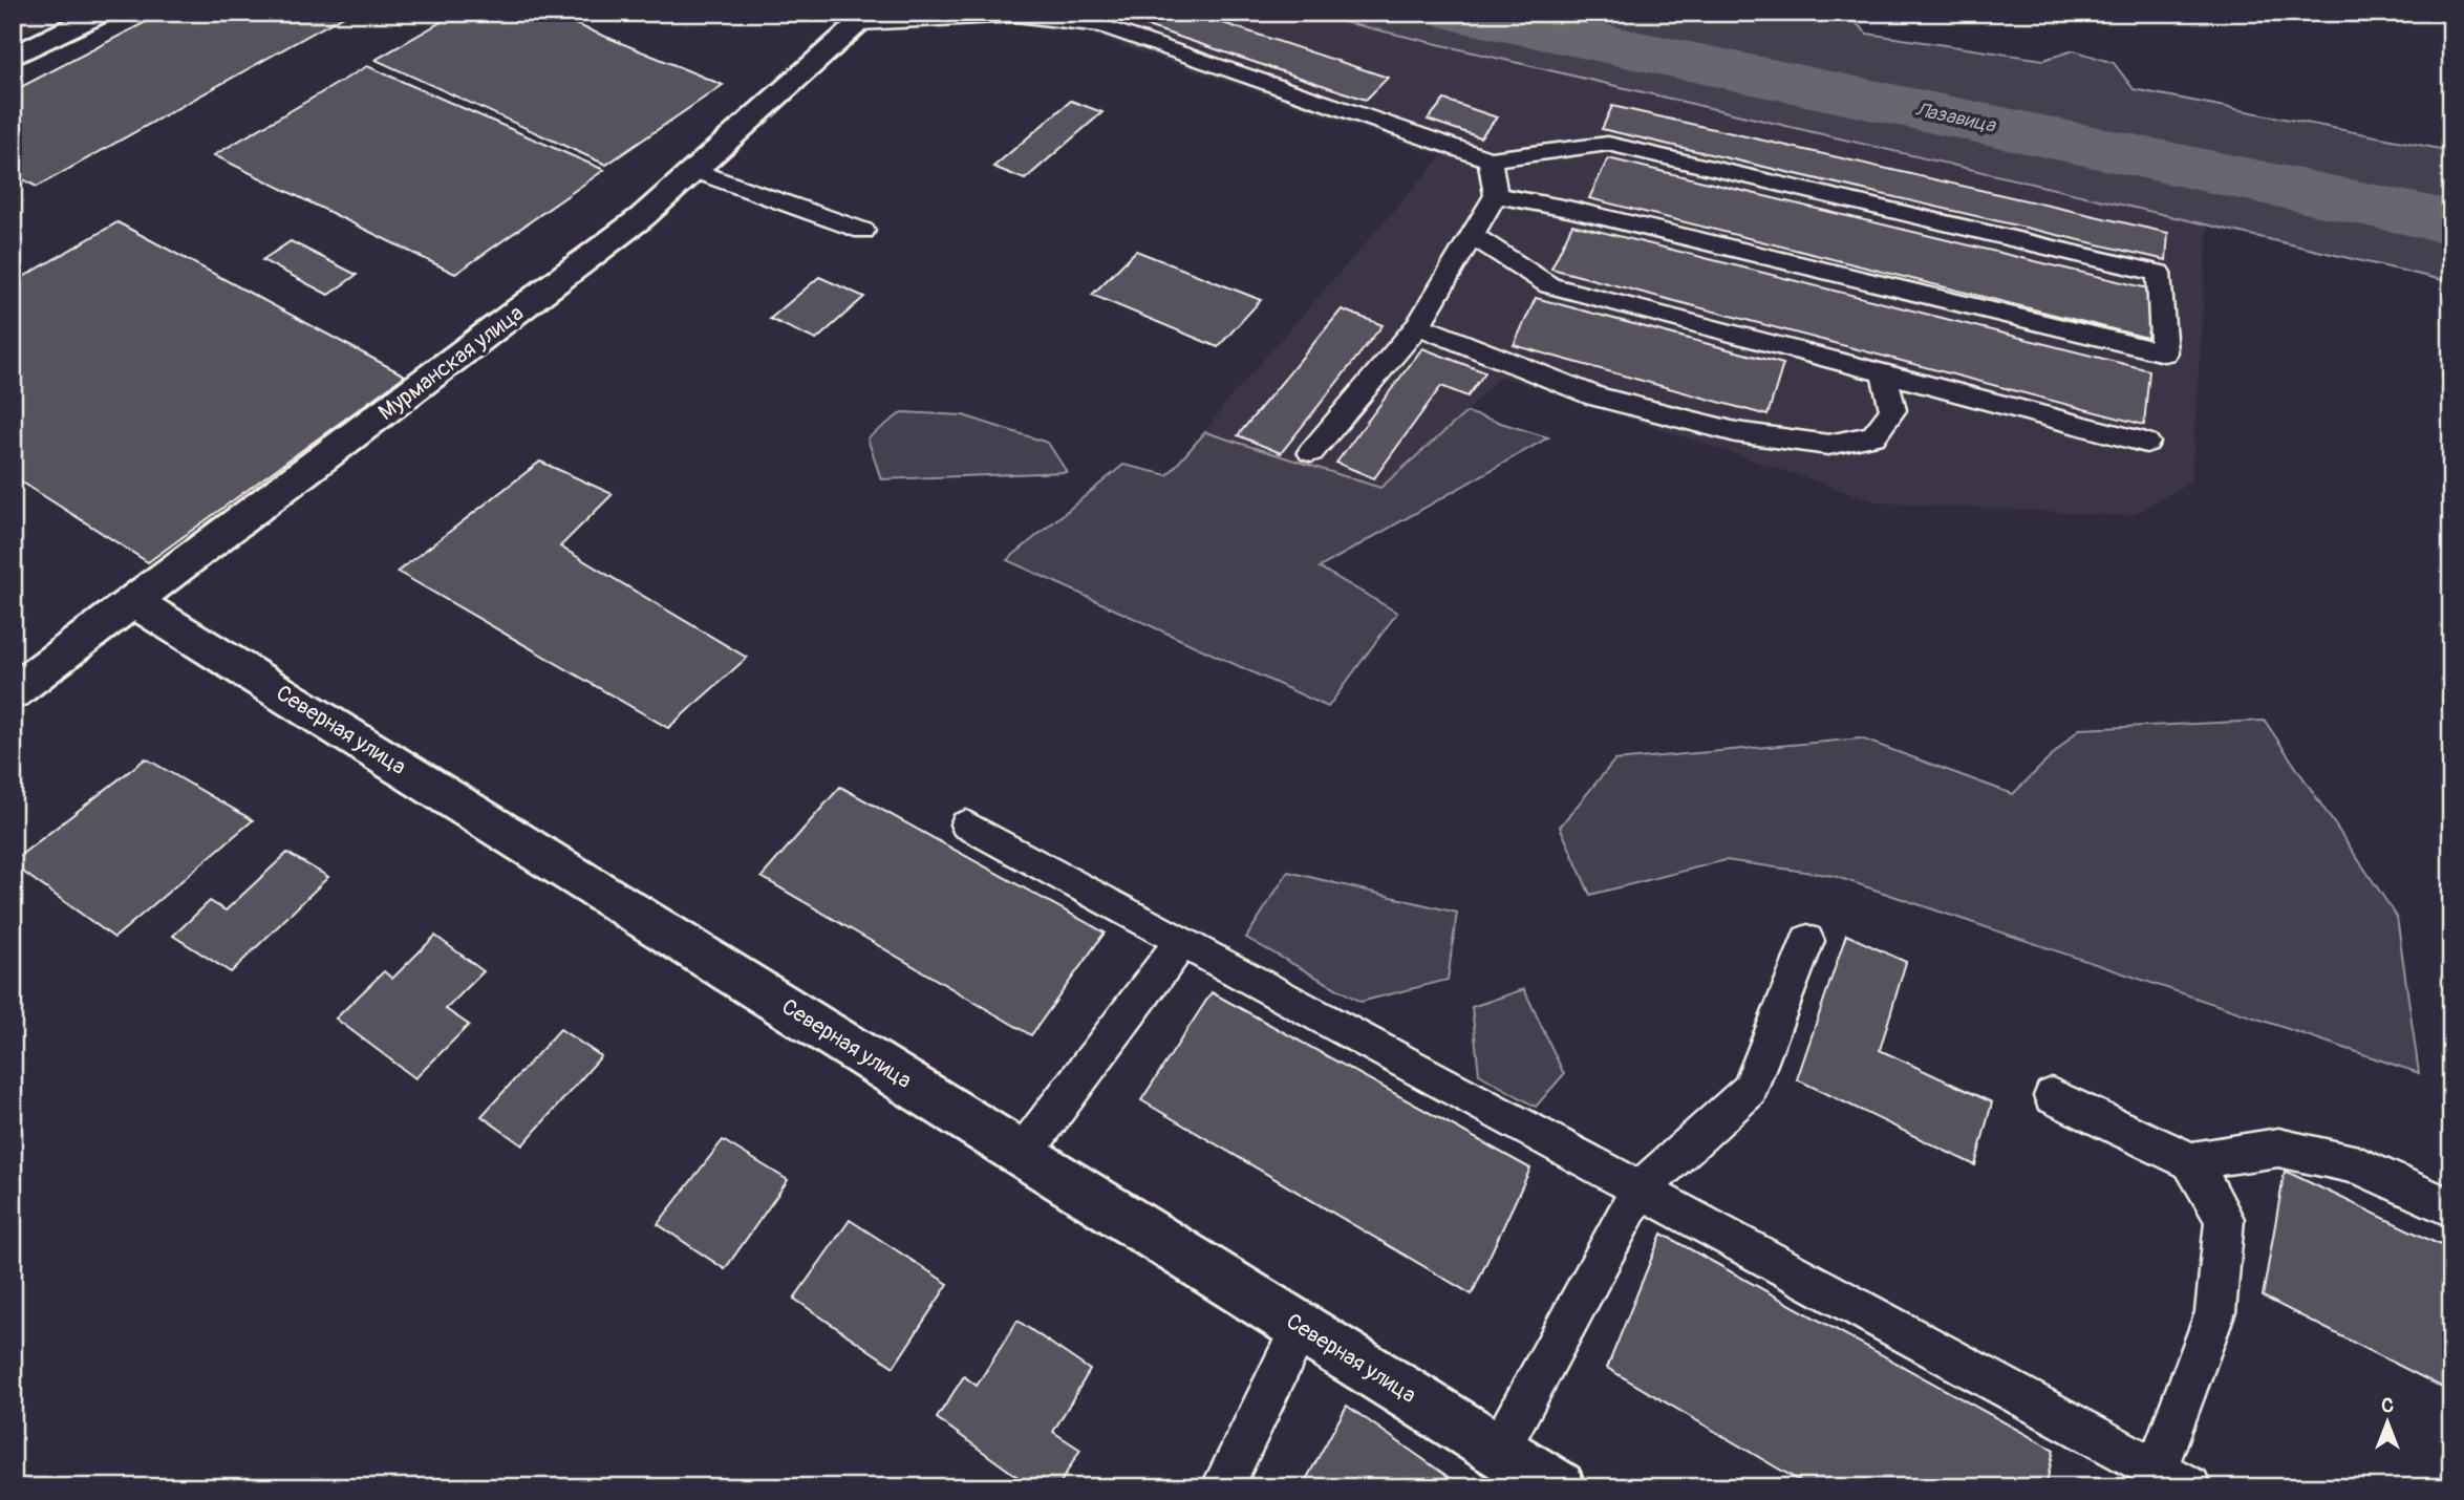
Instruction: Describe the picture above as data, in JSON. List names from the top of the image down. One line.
{"streets":{"street":["Мурманская улица","Северная улица"]},"crossings":[["Мурманская улица","Северная улица"]],"water":["Лазавица"],"north":"top"}
